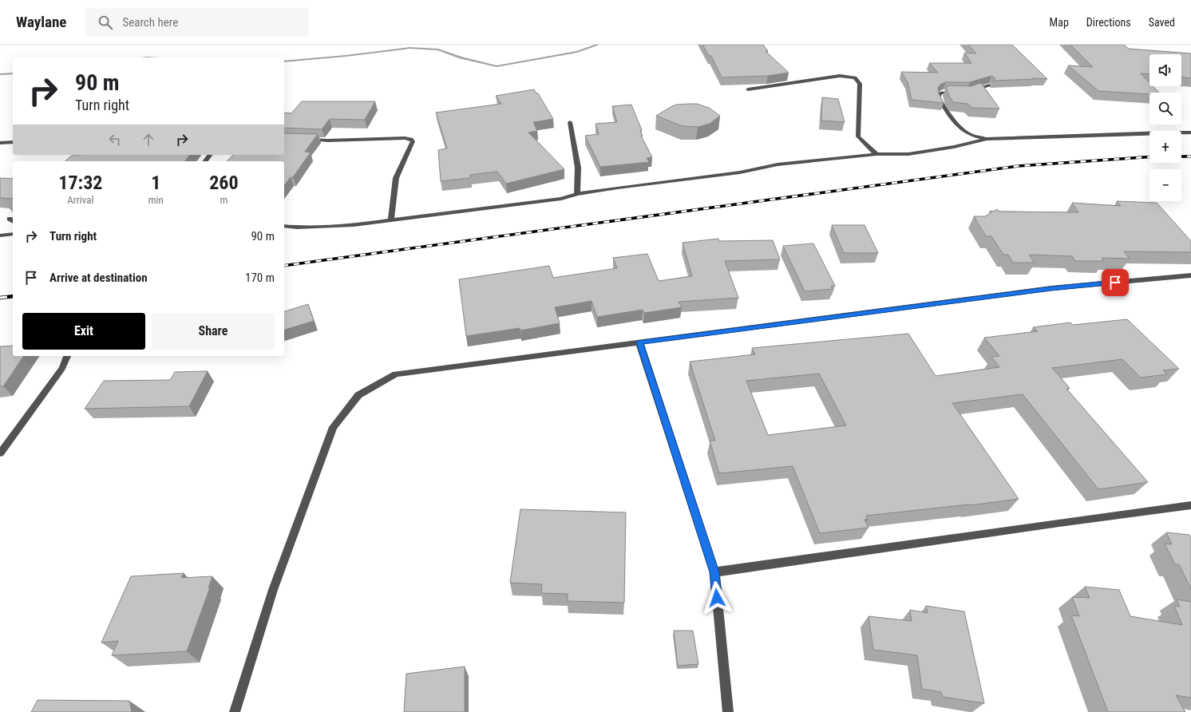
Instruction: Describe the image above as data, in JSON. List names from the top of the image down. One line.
{"page":{"header":"Waylane","search":"Search here","nav":["Map","Directions","Saved"],"map_buttons":["+","−"],"turn":["90 m","Turn right"],"eta":["17:32","Arrival","1","min","260","m"],"list":[{"name":"Turn right","value":"90 m"},{"name":"Arrive at destination","value":"170 m"}],"buttons":["Exit","Share"]}}
